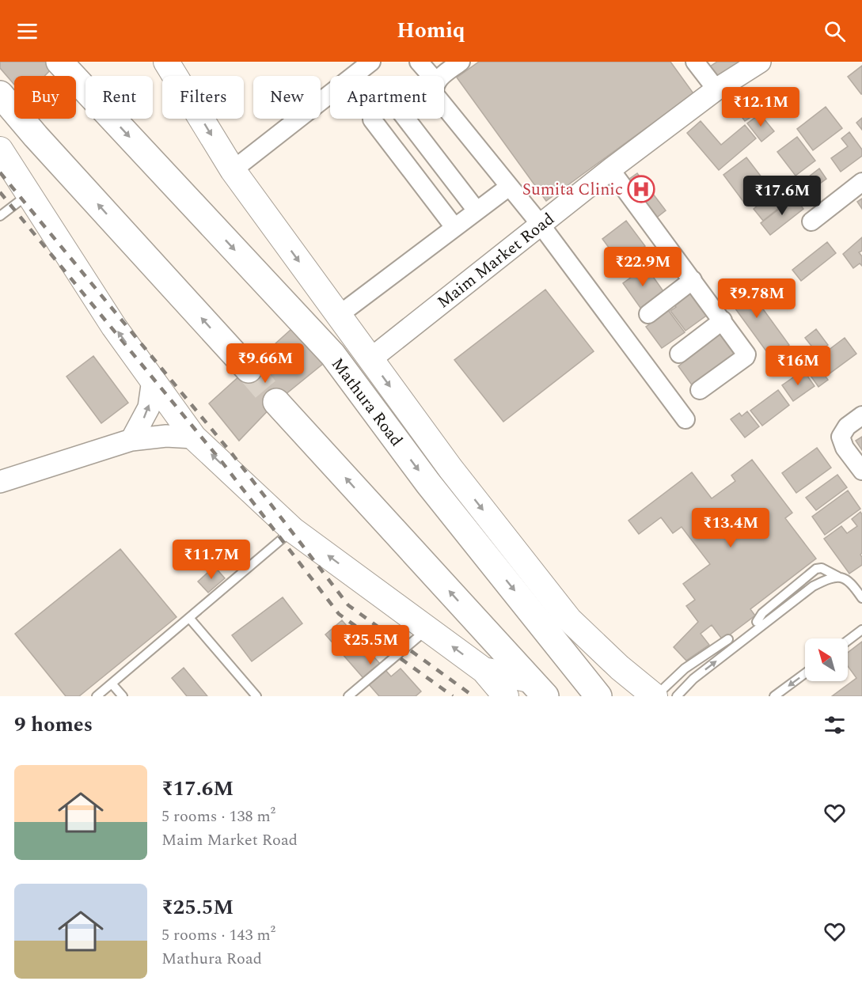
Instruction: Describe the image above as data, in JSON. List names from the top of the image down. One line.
{"streets":{"highway":["Mathura Road"],"street":["Maim Market Road"]},"crossings":[["Maim Market Road","Mathura Road"]],"places":{"hospital":["Sumita Clinic"]},"north":"top left","page":{"header":"Homiq","chip":["Buy","Rent","Filters","New","Apartment"],"price":["₹12.1M","₹17.6M","₹22.9M","₹9.78M","₹9.66M","₹16M","₹13.4M","₹11.7M","₹25.5M"],"heading":"9 homes","list":[{"name":"₹17.6M","note":"5 rooms · 138 m² · Maim Market Road"},{"name":"₹25.5M","note":"5 rooms · 143 m² · Mathura Road"}]}}
